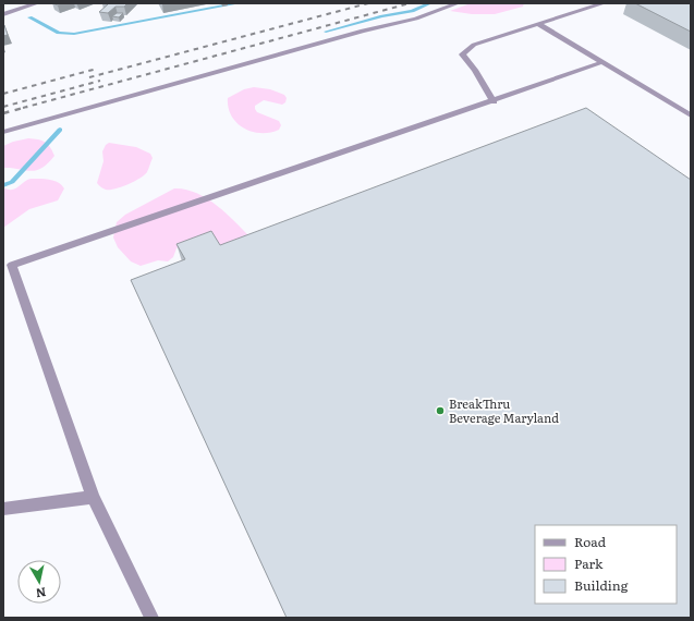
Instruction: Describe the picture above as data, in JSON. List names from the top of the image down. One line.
{"places":["BreakThru Beverage Maryland"],"legend":["Road","Park","Building"],"north":"bottom"}
